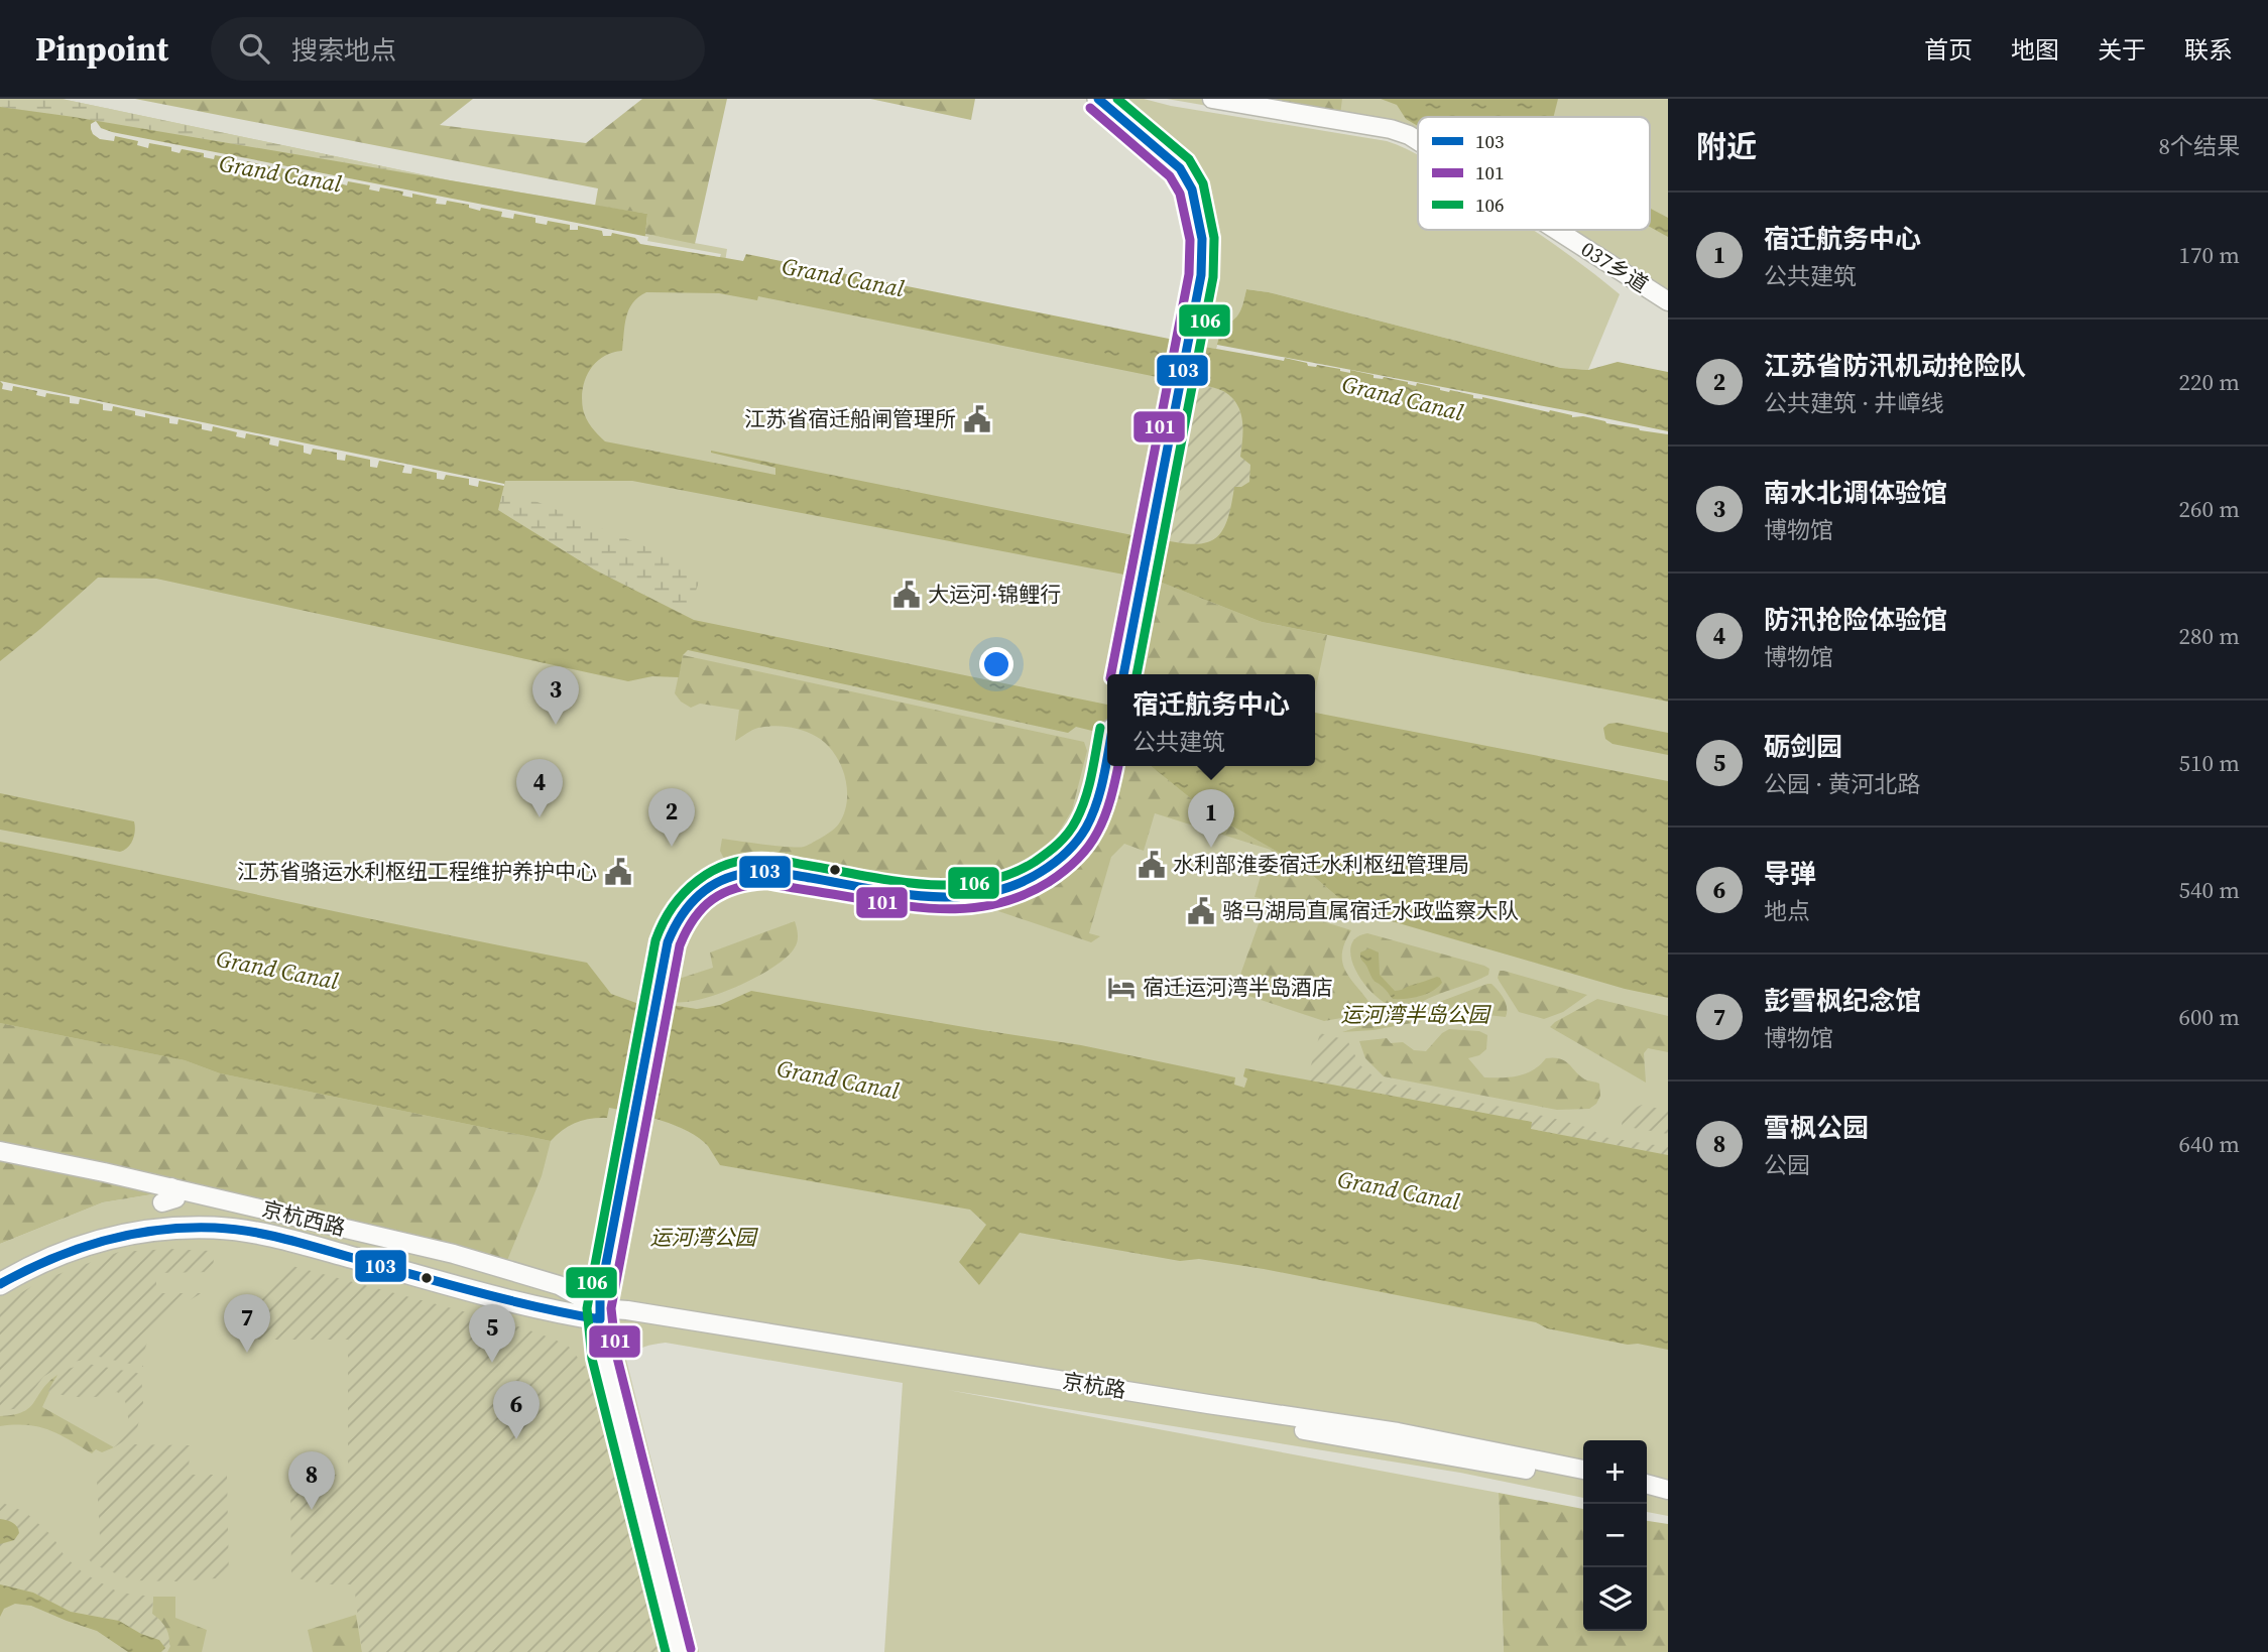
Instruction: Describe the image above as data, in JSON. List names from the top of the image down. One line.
{"streets":{"street":["037乡道","京杭西路","京杭路"]},"crossings":[["京杭西路","京杭路"]],"water":["Grand Canal"],"parks":["运河湾半岛公园","运河湾公园"],"places":{"public building":["江苏省宿迁船闸管理所","大运河·锦鲤行","水利部淮委宿迁水利枢纽管理局","江苏省骆运水利枢纽工程维护养护中心","骆马湖局直属宿迁水政监察大队"],"hotel":["宿迁运河湾半岛酒店"]},"lines":["transit line 103","transit line 106","transit line 101"],"legend":["103","101","106"],"page":{"header":"Pinpoint","search":"搜索地点","nav":["首页","地图","关于","联系"],"heading":["附近","8个结果"],"list":[{"mark":"1","name":"宿迁航务中心","note":"公共建筑","value":"170 m"},{"mark":"2","name":"江苏省防汛机动抢险队","note":"公共建筑 · 井嶂线","value":"220 m"},{"mark":"3","name":"南水北调体验馆","note":"博物馆","value":"260 m"},{"mark":"4","name":"防汛抢险体验馆","note":"博物馆","value":"280 m"},{"mark":"5","name":"砺剑园","note":"公园 · 黄河北路","value":"510 m"},{"mark":"6","name":"导弹","note":"地点","value":"540 m"},{"mark":"7","name":"彭雪枫纪念馆","note":"博物馆","value":"600 m"},{"mark":"8","name":"雪枫公园","note":"公园","value":"640 m"}],"pins":["3","4","2","1","7","5","6","8"],"popup":["宿迁航务中心","公共建筑"],"map_buttons":["+","−"]}}
